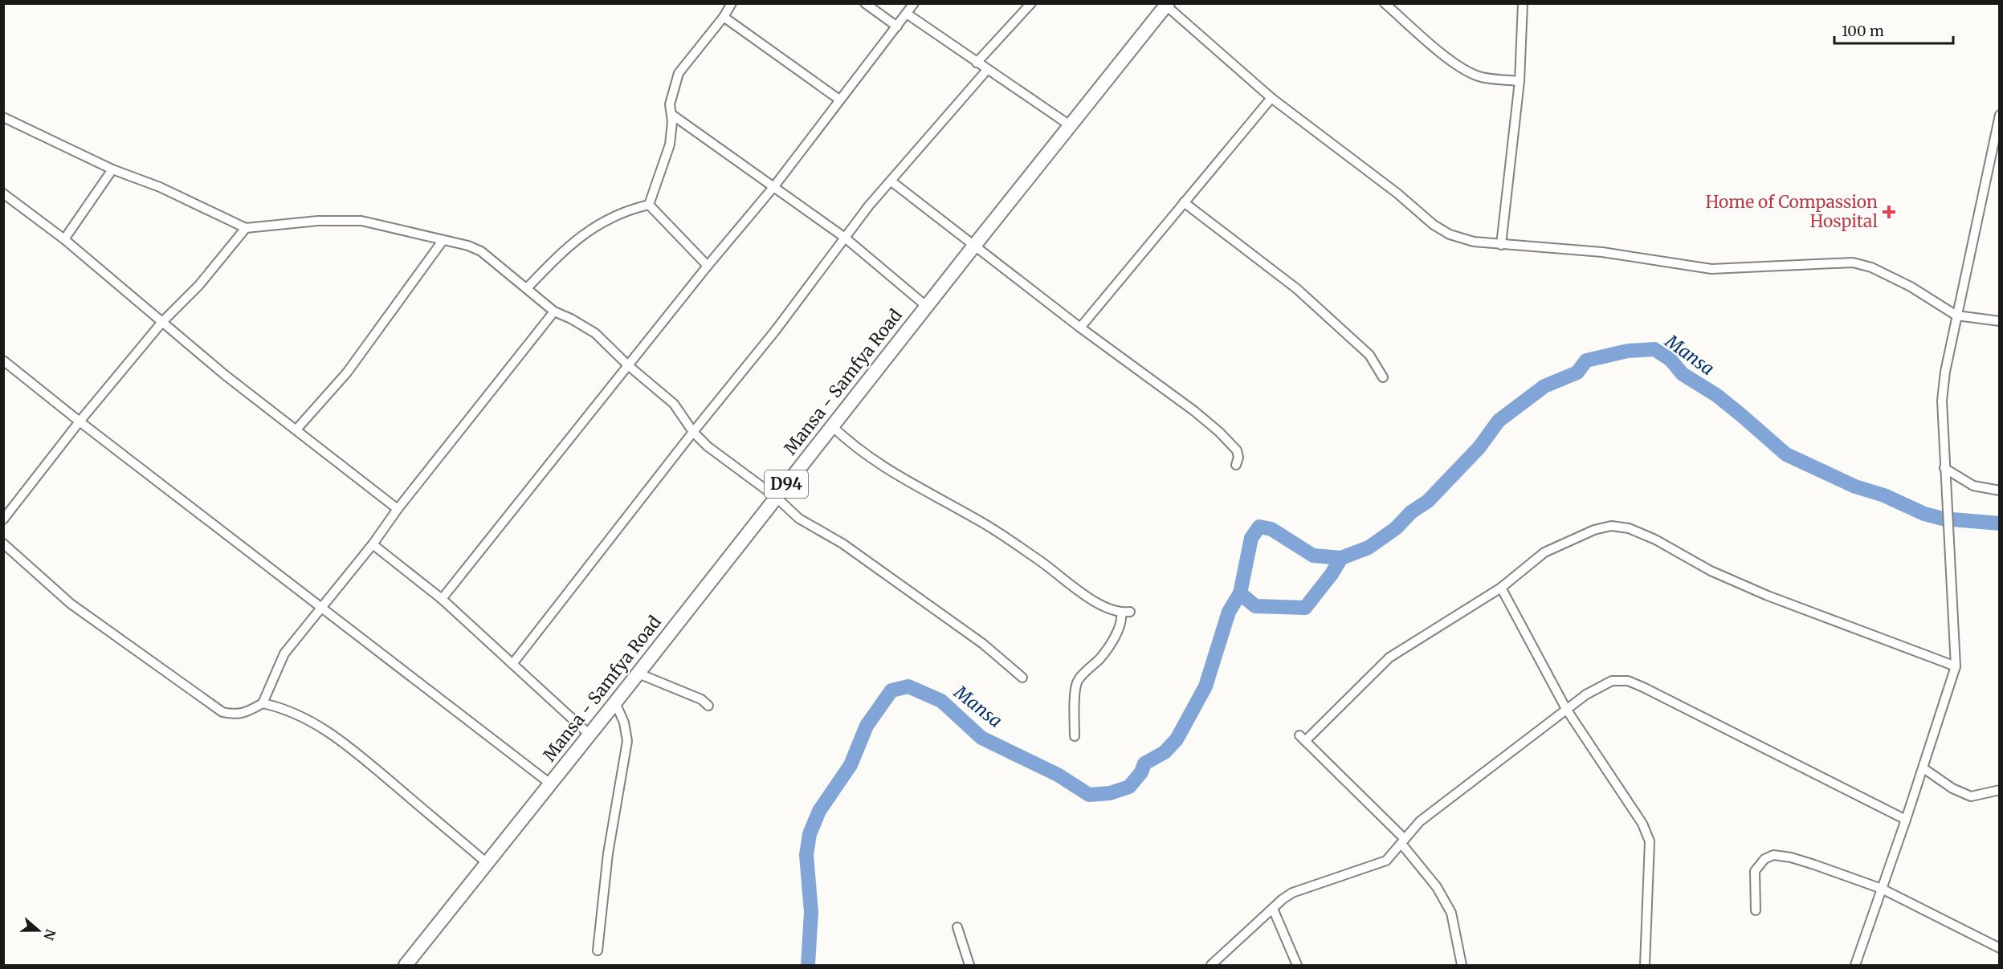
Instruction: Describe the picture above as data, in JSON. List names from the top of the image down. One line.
{"streets":{"main road":["Mansa - Samfya Road","D94"]},"water":["Mansa"],"places":{"health":["Home of Compassion Hospital"]},"scale_bar":"100 m","north":"right"}
